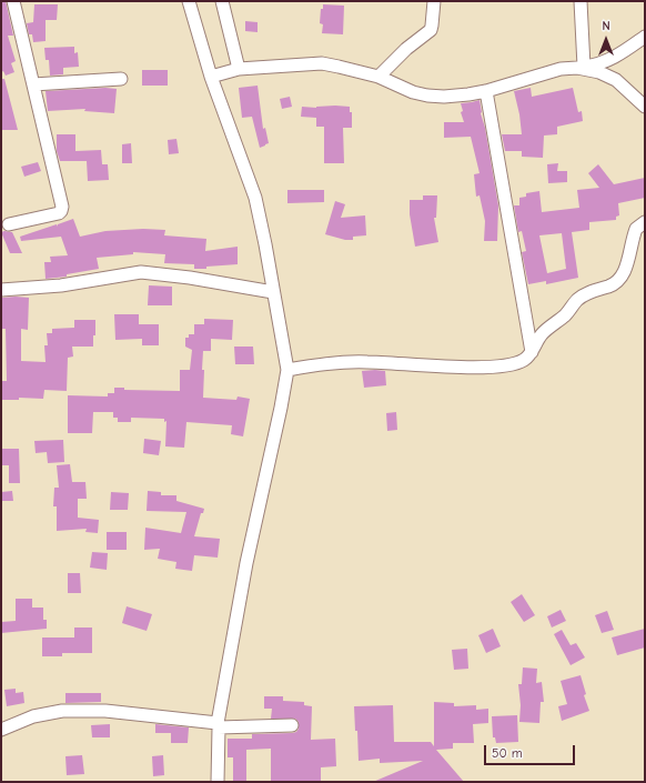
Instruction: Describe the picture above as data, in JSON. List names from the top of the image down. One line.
{"scale_bar":"50 m","north":"top"}
